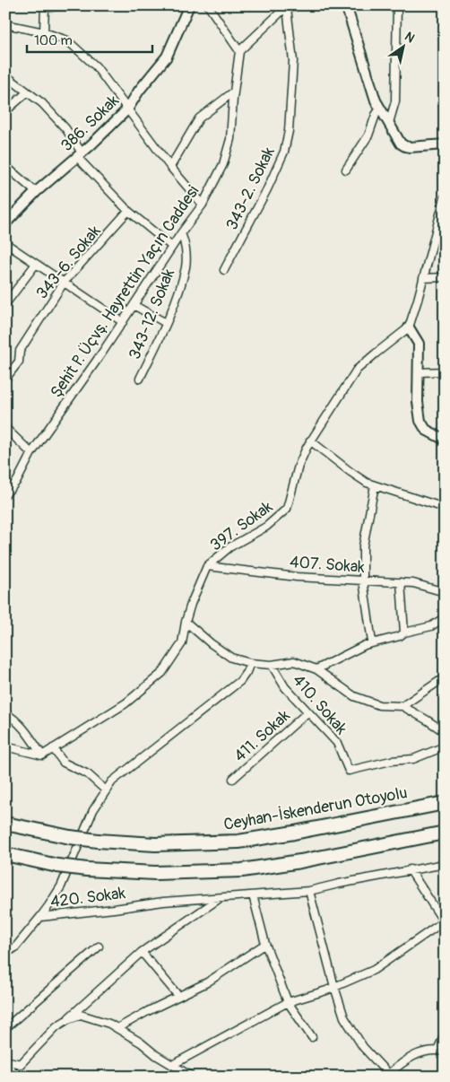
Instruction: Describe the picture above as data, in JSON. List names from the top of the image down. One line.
{"streets":{"highway":["Ceyhan-İskenderun Otoyolu"],"street":["386. Sokak","343-2. Sokak","343-6. Sokak","Şehit P. Üçvş. Hayrettin Yaçın Caddesi","343-12. Sokak","397. Sokak","407. Sokak","410. Sokak","411. Sokak","420. Sokak"]},"crossings":[["Şehit P. Üçvş. Hayrettin Yaçın Caddesi","343-12. Sokak"],["397. Sokak","407. Sokak"],["410. Sokak","411. Sokak"]],"scale_bar":"100 m","north":"top right"}
